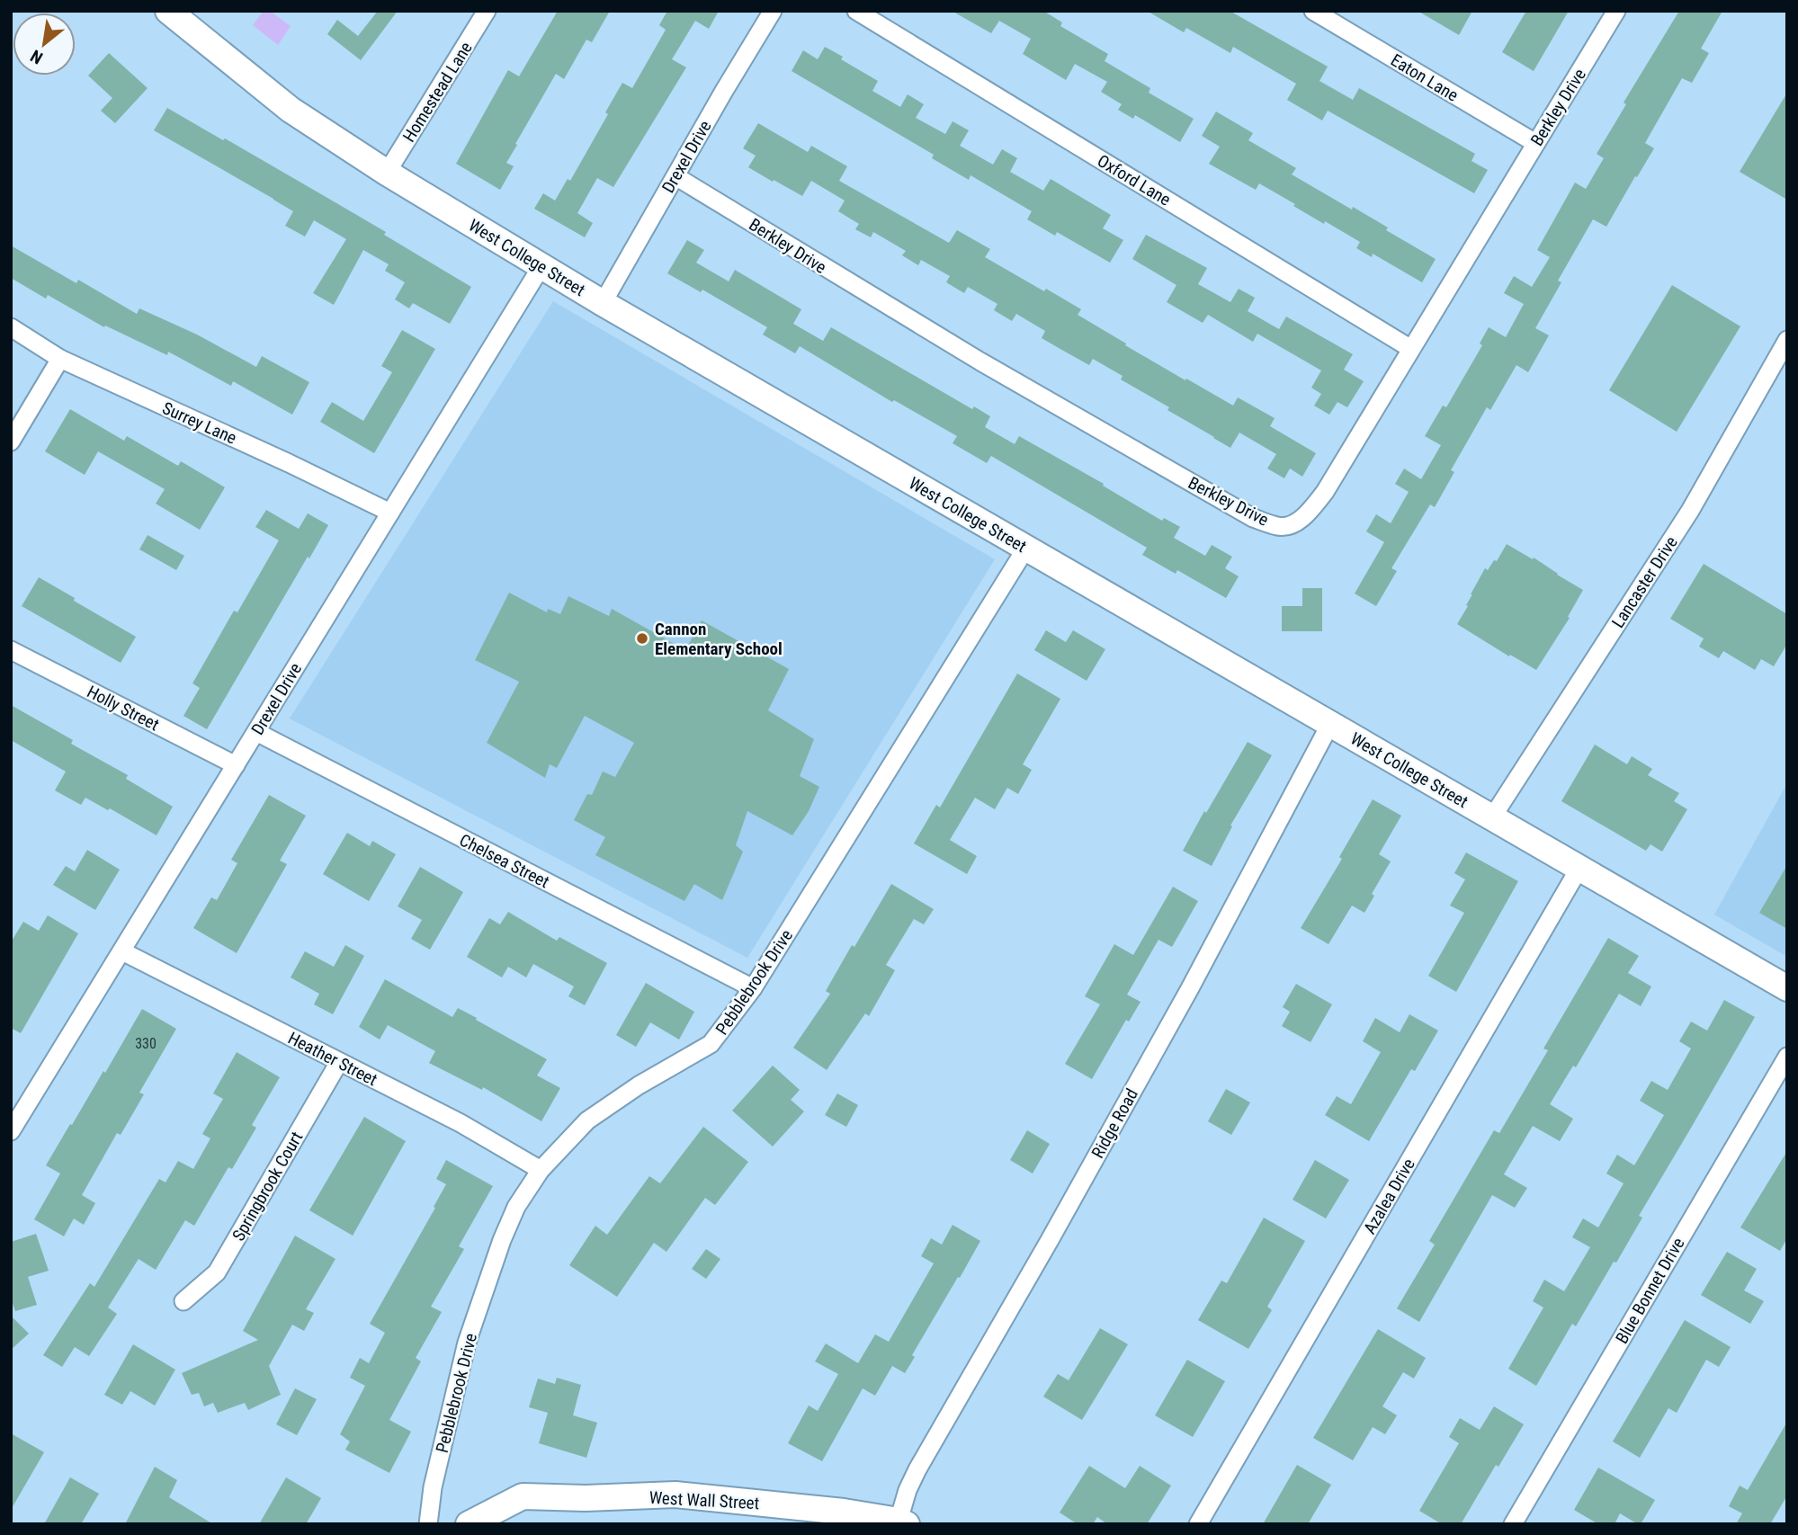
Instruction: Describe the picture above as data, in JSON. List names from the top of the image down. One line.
{"streets":{"street":["Eaton Lane","Homestead Lane","Berkley Drive","Drexel Drive","Oxford Lane","West College Street","Surrey Lane","Lancaster Drive","Holly Street","Chelsea Street","Pebblebrook Drive","Heather Street","Ridge Road","Springbrook Court","Azalea Drive","Blue Bonnet Drive","West Wall Street"]},"crossings":[["Eaton Lane","Berkley Drive"],["Homestead Lane","West College Street"],["Berkley Drive","Drexel Drive"],["Berkley Drive","Oxford Lane"],["Drexel Drive","West College Street"],["Drexel Drive","Surrey Lane"],["Drexel Drive","Holly Street"],["Drexel Drive","Chelsea Street"],["Drexel Drive","Heather Street"],["West College Street","Lancaster Drive"],["West College Street","Pebblebrook Drive"],["West College Street","Ridge Road"],["West College Street","Azalea Drive"],["Chelsea Street","Pebblebrook Drive"],["Pebblebrook Drive","Heather Street"],["Heather Street","Springbrook Court"],["Ridge Road","West Wall Street"]],"places":["Cannon Elementary School"],"house_numbers":["330"],"north":"bottom left"}
